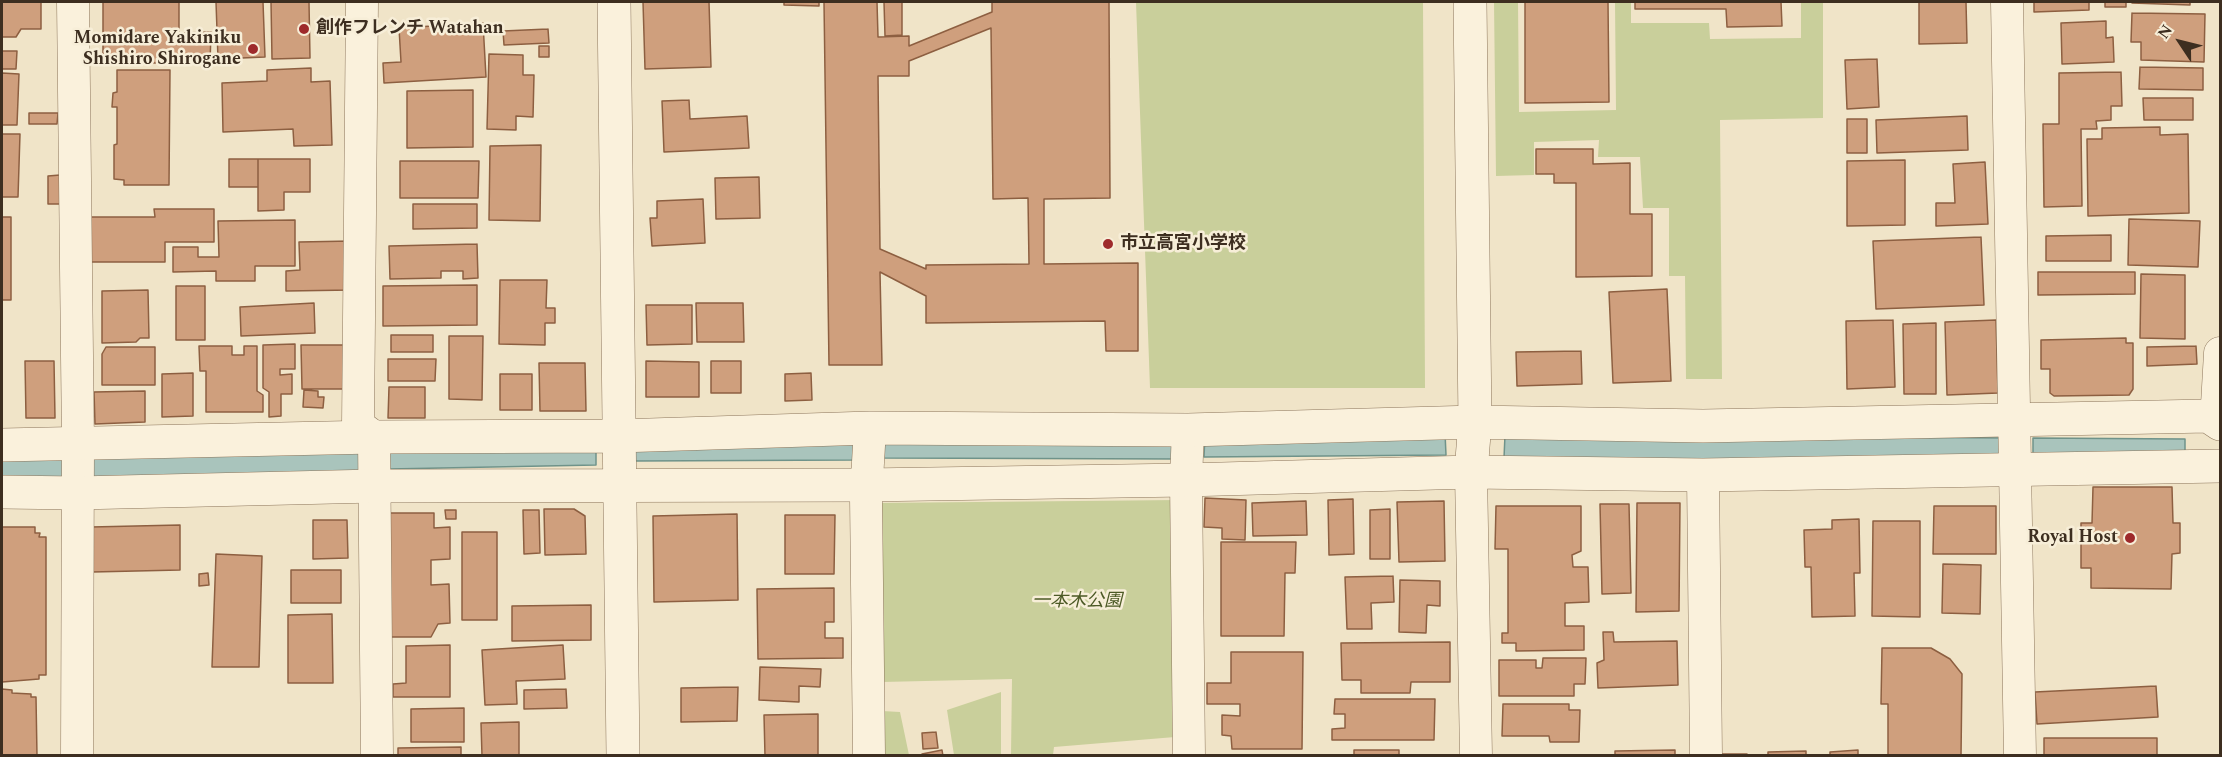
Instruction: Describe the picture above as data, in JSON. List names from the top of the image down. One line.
{"parks":["一本木公園"],"places":["創作フレンチ Watahan","Momidare Yakiniku Shishiro Shirogane","市立高宮小学校","Royal Host"],"north":"top left"}
